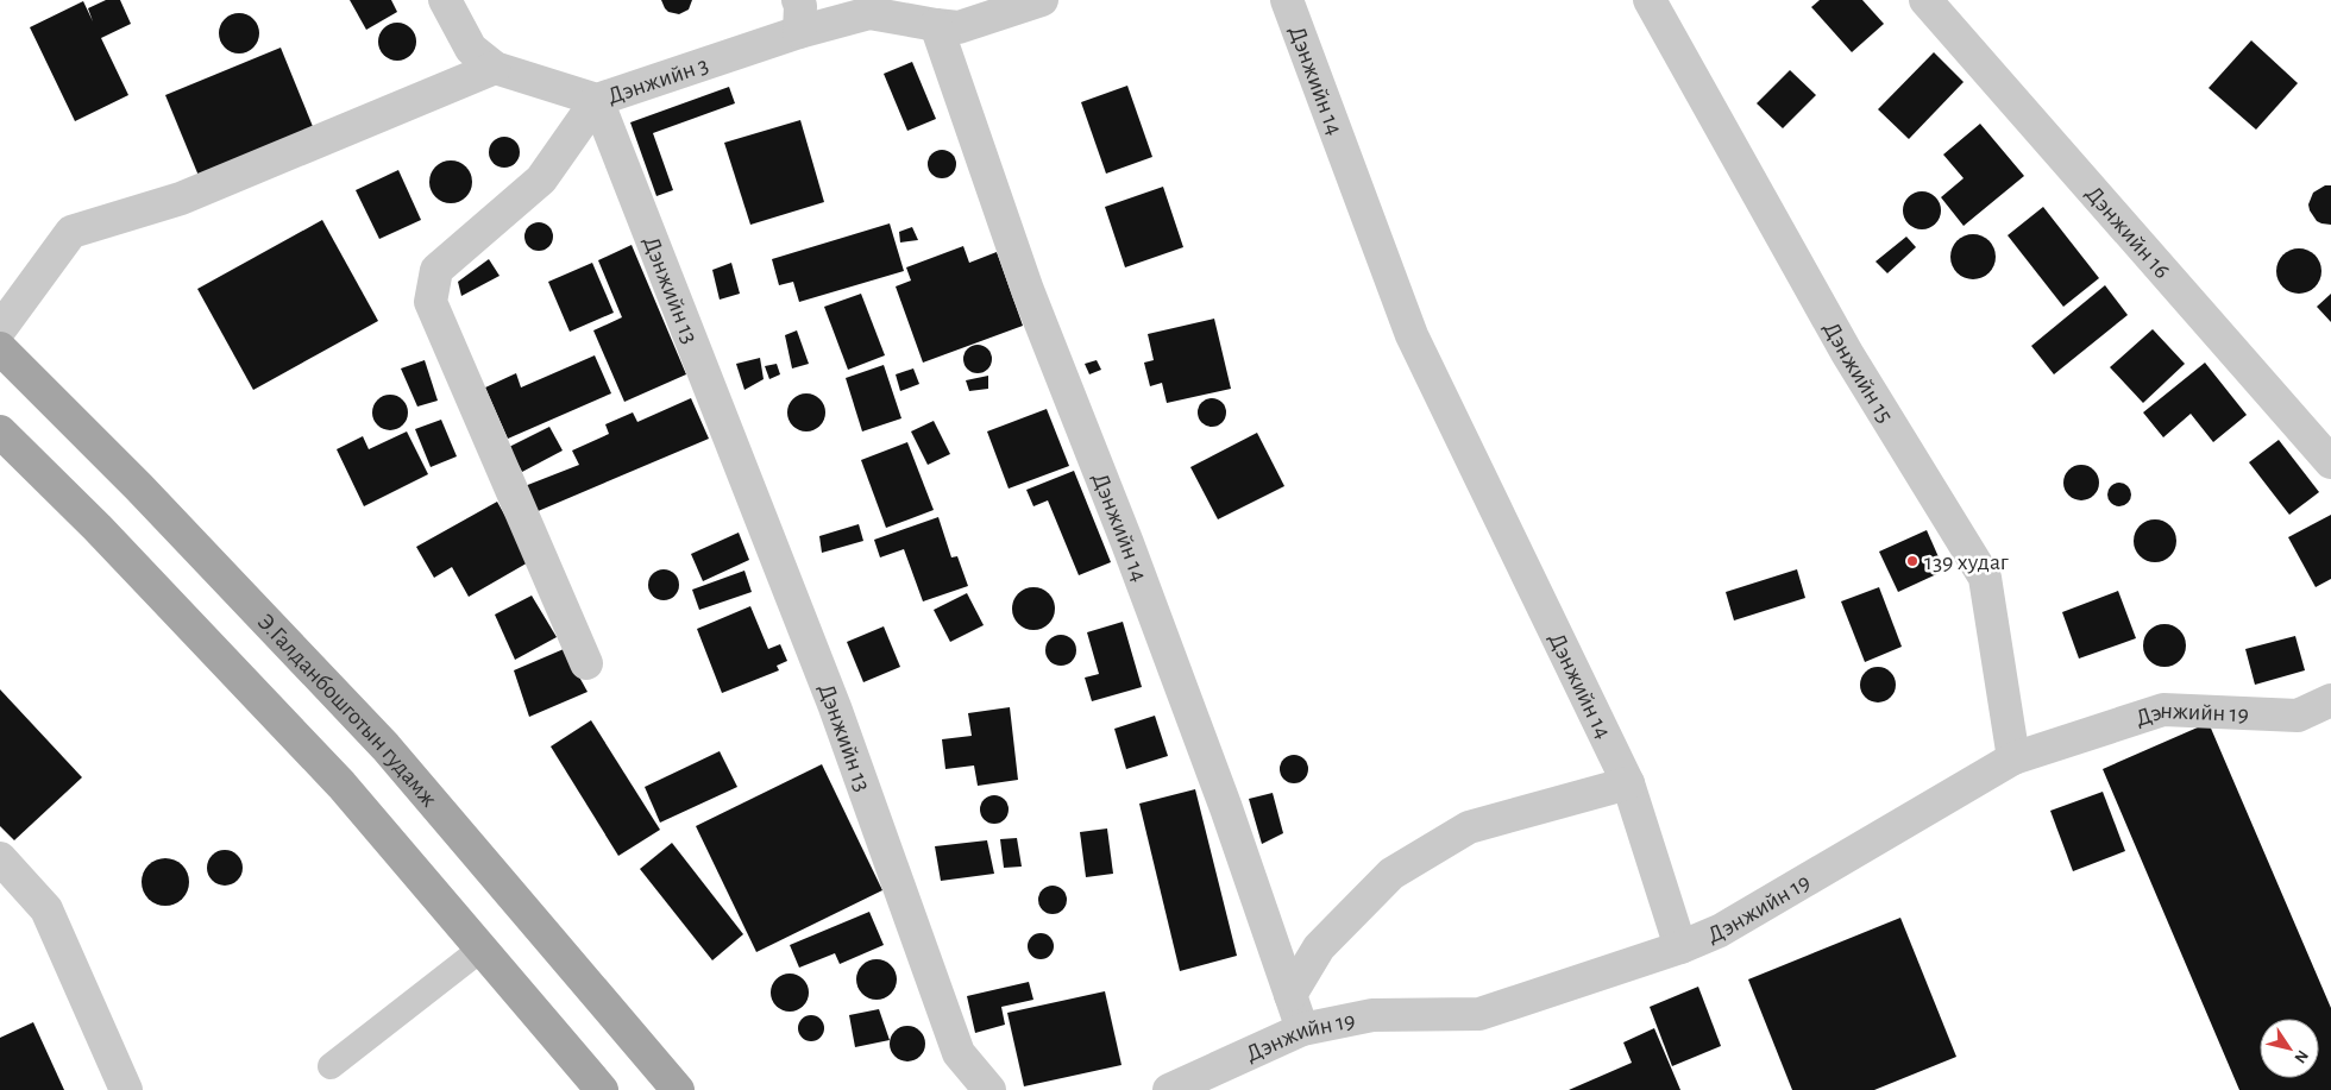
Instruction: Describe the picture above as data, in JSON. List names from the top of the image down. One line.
{"streets":{"main road":["Э.Галданбошготын гудамж"],"street":["Дэнжийн 3","Дэнжийн 14","Дэнжийн 16","Дэнжийн 13","Дэнжийн 15","Дэнжийн 19"]},"crossings":[["Дэнжийн 3","Дэнжийн 14"],["Дэнжийн 3","Дэнжийн 13"],["Дэнжийн 14","Дэнжийн 19"],["Дэнжийн 15","Дэнжийн 19"]],"places":["139 худаг"],"north":"bottom right"}
